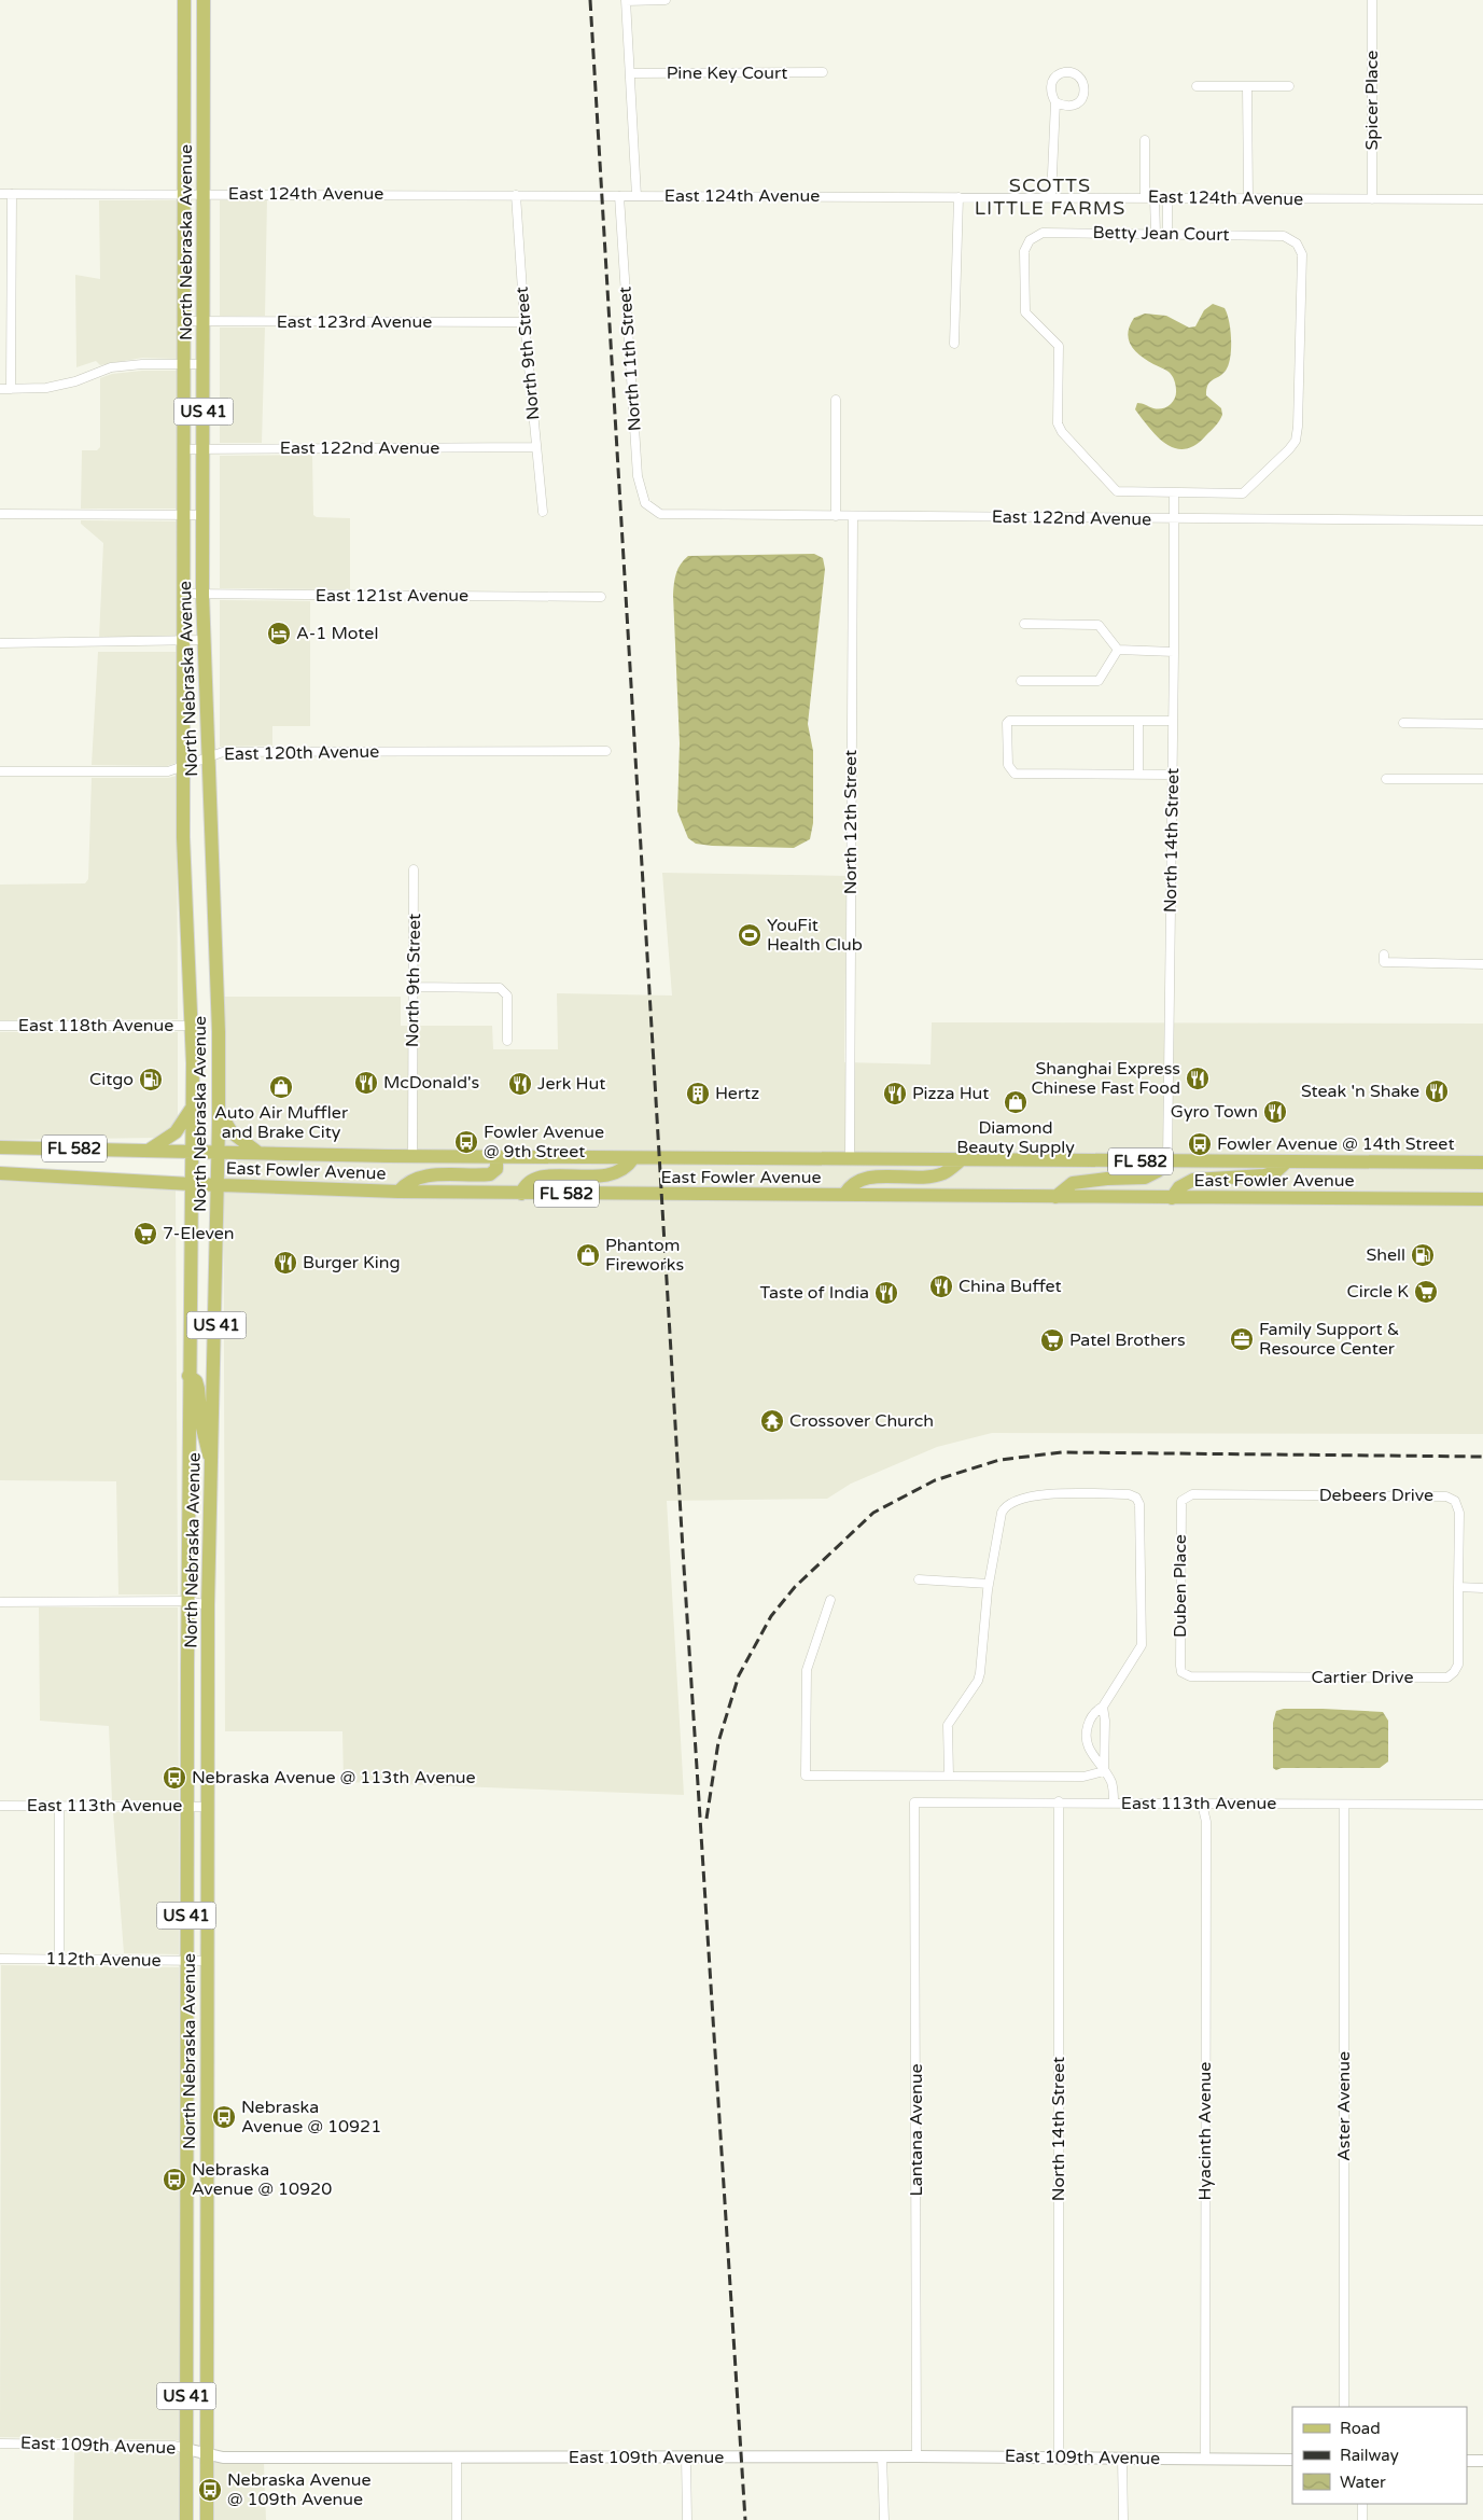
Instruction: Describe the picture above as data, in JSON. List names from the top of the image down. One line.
{"streets":{"main road":["North Nebraska Avenue","US 41","FL 582","East Fowler Avenue"],"street":["Pine Key Court","Spicer Place","East 124th Avenue","Betty Jean Court","East 123rd Avenue","North 9th Street","North 11th Street","East 122nd Avenue","East 121st Avenue","East 120th Avenue","North 12th Street","North 14th Street","East 118th Avenue","Debeers Drive","Duben Place","Cartier Drive","East 113th Avenue","112th Avenue","Aster Avenue","Lantana Avenue","Hyacinth Avenue","East 109th Avenue"]},"crossings":[["Spicer Place","East 124th Avenue"],["East 124th Avenue","North Nebraska Avenue"],["East 124th Avenue","North 9th Street"],["East 124th Avenue","North 11th Street"],["North Nebraska Avenue","East 123rd Avenue"],["North Nebraska Avenue","East 122nd Avenue"],["North Nebraska Avenue","East 121st Avenue"],["North Nebraska Avenue","East 120th Avenue"],["North Nebraska Avenue","East 118th Avenue"],["North Nebraska Avenue","East Fowler Avenue"],["North Nebraska Avenue","East 113th Avenue"],["North Nebraska Avenue","112th Avenue"],["North Nebraska Avenue","East 109th Avenue"],["East 123rd Avenue","North 9th Street"],["North 9th Street","East 122nd Avenue"],["North 9th Street","East Fowler Avenue"],["North 11th Street","East 122nd Avenue"],["East 122nd Avenue","North 12th Street"],["East 122nd Avenue","North 14th Street"],["North 12th Street","East Fowler Avenue"],["North 14th Street","East Fowler Avenue"],["North 14th Street","East 113th Avenue"],["North 14th Street","East 109th Avenue"],["Debeers Drive","Duben Place"],["Debeers Drive","Cartier Drive"],["Duben Place","Cartier Drive"],["East 113th Avenue","Aster Avenue"],["East 113th Avenue","Lantana Avenue"],["East 113th Avenue","Hyacinth Avenue"],["Lantana Avenue","East 109th Avenue"],["Hyacinth Avenue","East 109th Avenue"]],"districts":["SCOTTS LITTLE FARMS"],"places":{"hotel":["A-1 Motel"],"sports":["YouFit Health Club"],"restaurant":["Shanghai Express Chinese Fast Food","McDonald's","Jerk Hut","Steak 'n Shake","Pizza Hut","Gyro Town","Burger King","China Buffet","Taste of India"],"fuel station":["Citgo","Shell"],"shop":["Auto Air Muffler and Brake City","Diamond Beauty Supply","Phantom Fireworks"],"building":["Hertz"],"bus stop":["Fowler Avenue @ 9th Street","Fowler Avenue @ 14th Street","Nebraska Avenue @ 113th Avenue","Nebraska Avenue @ 10921","Nebraska Avenue @ 10920","Nebraska Avenue @ 109th Avenue"],"supermarket":["7-Eleven","Circle K","Patel Brothers"],"office":["Family Support & Resource Center"],"temple":["Crossover Church"]},"legend":["Road","Railway","Water"]}
